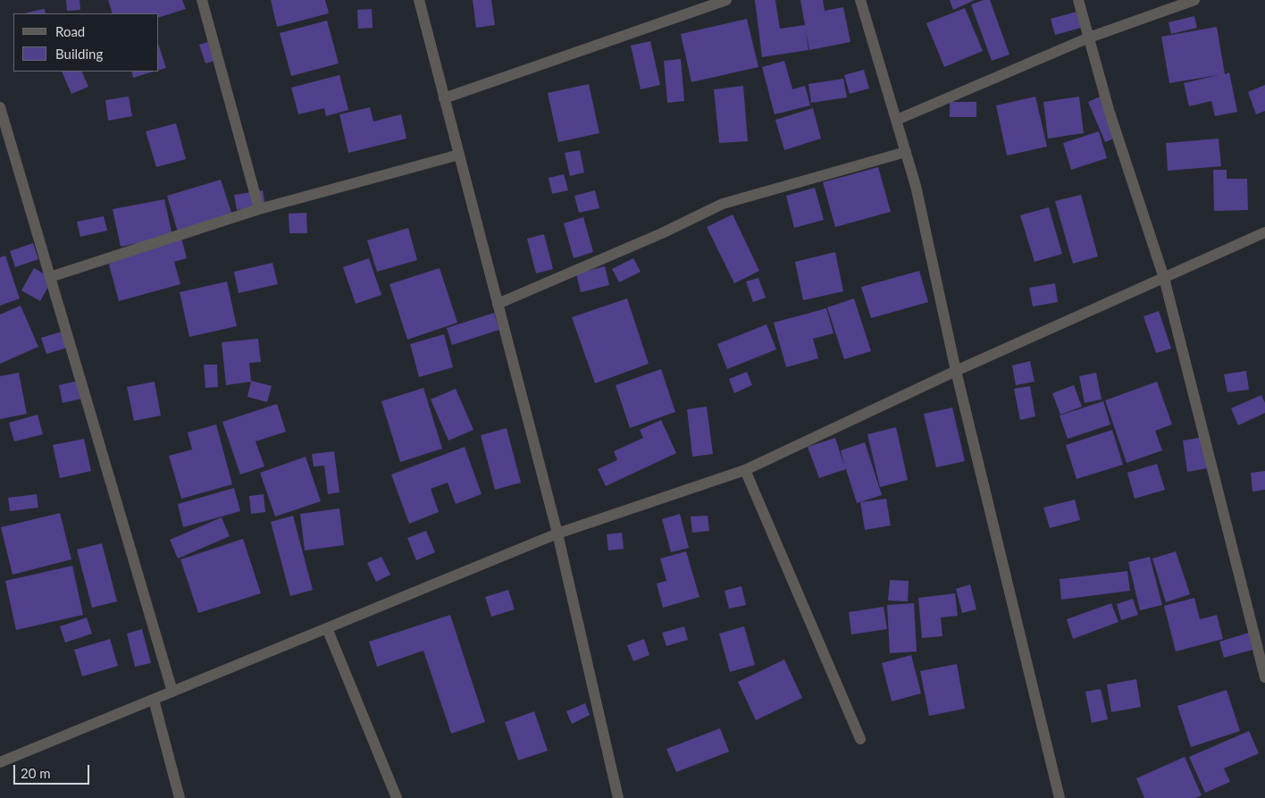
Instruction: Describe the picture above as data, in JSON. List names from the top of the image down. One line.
{"legend":["Road","Building"],"scale_bar":"20 m"}
